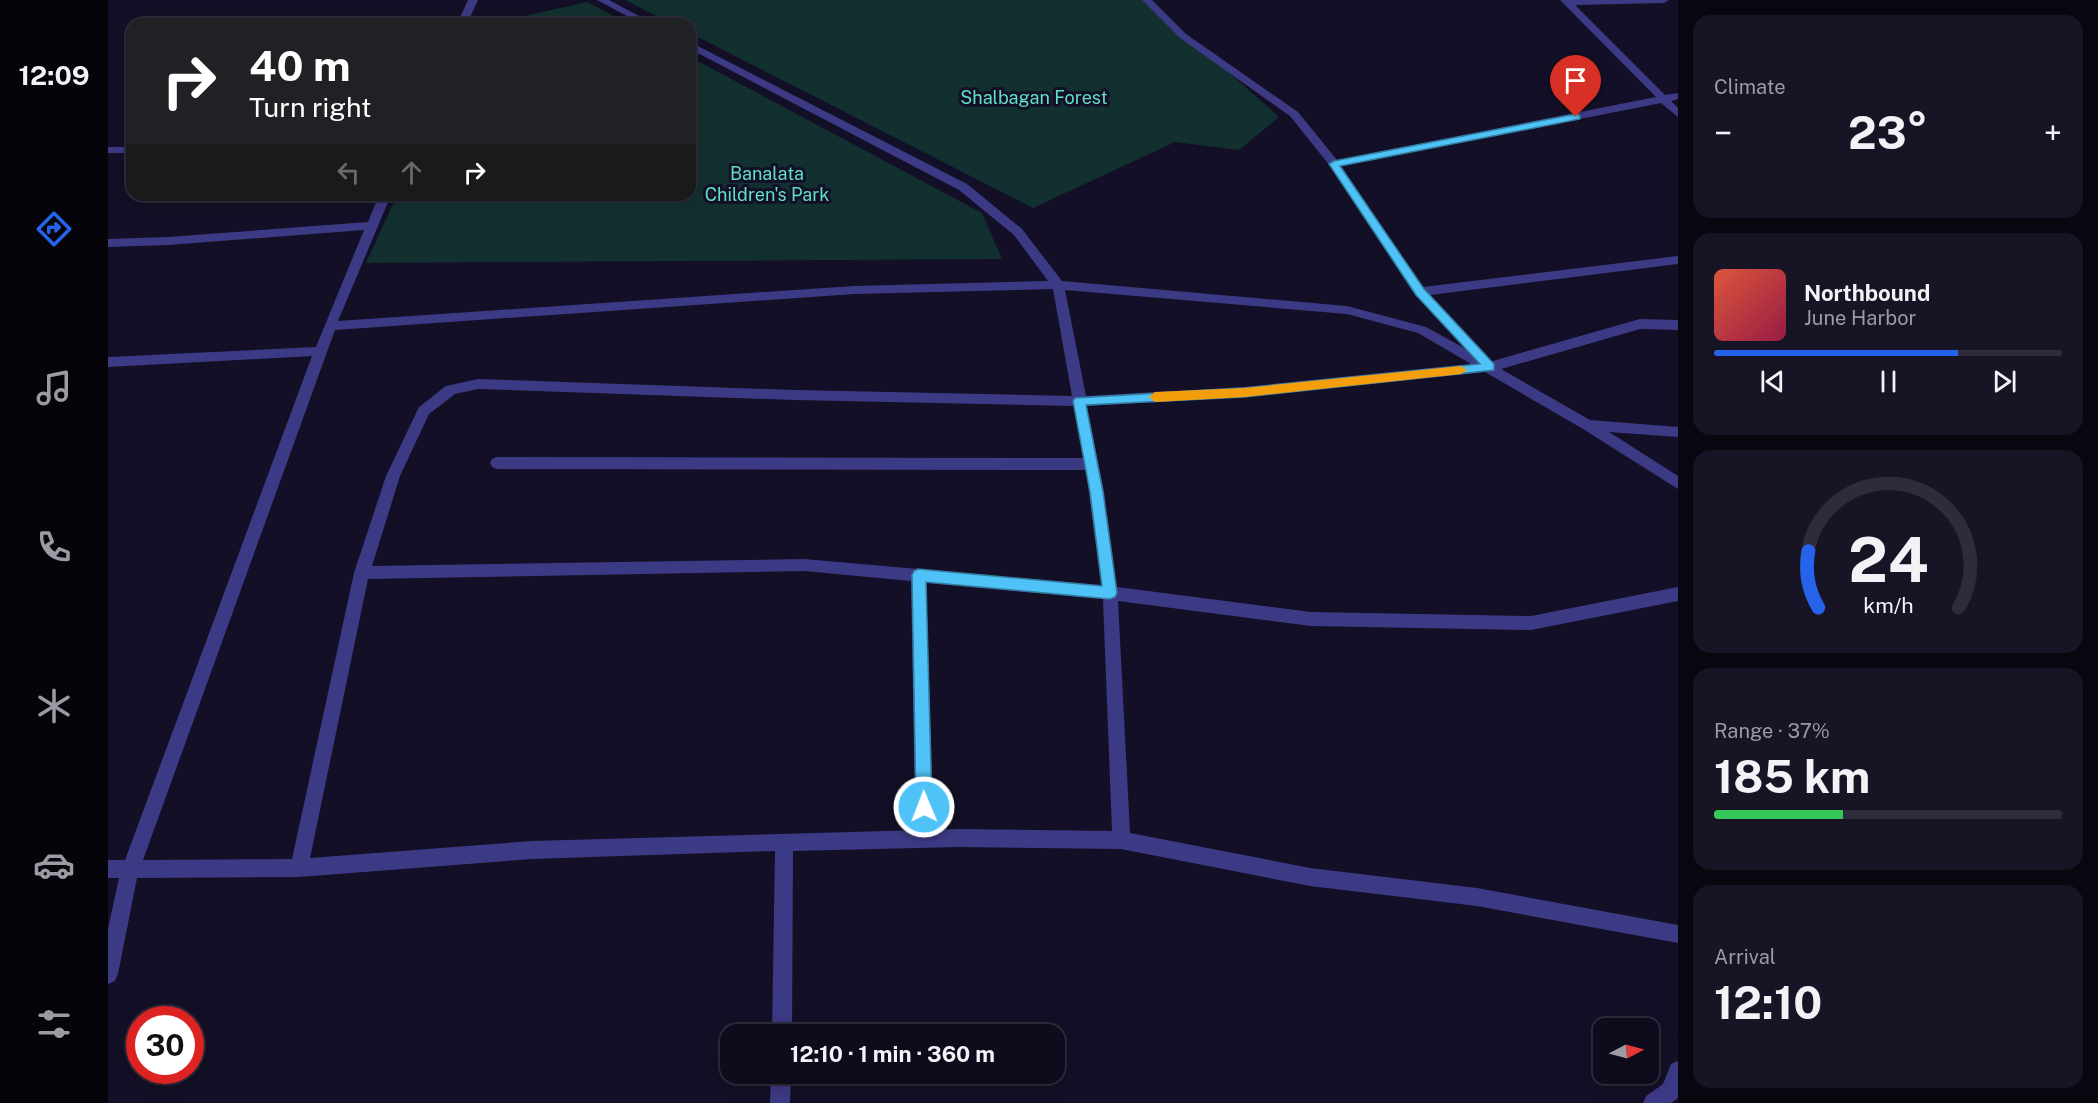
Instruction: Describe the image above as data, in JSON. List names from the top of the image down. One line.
{"parks":["Shalbagan Forest","Banalata Children's Park"],"north":"right","page":{"tabs":"12:09","tile":["Climate",["Range · 37%","185 km"],["Arrival","12:10"]],"turn":["40 m","Turn right"],"heat":["−","23°","+"],"song":["Northbound","June Harbor"],"limit":"30","trip":"12:10 · 1 min · 360 m","gauge":["24","km/h"]}}
